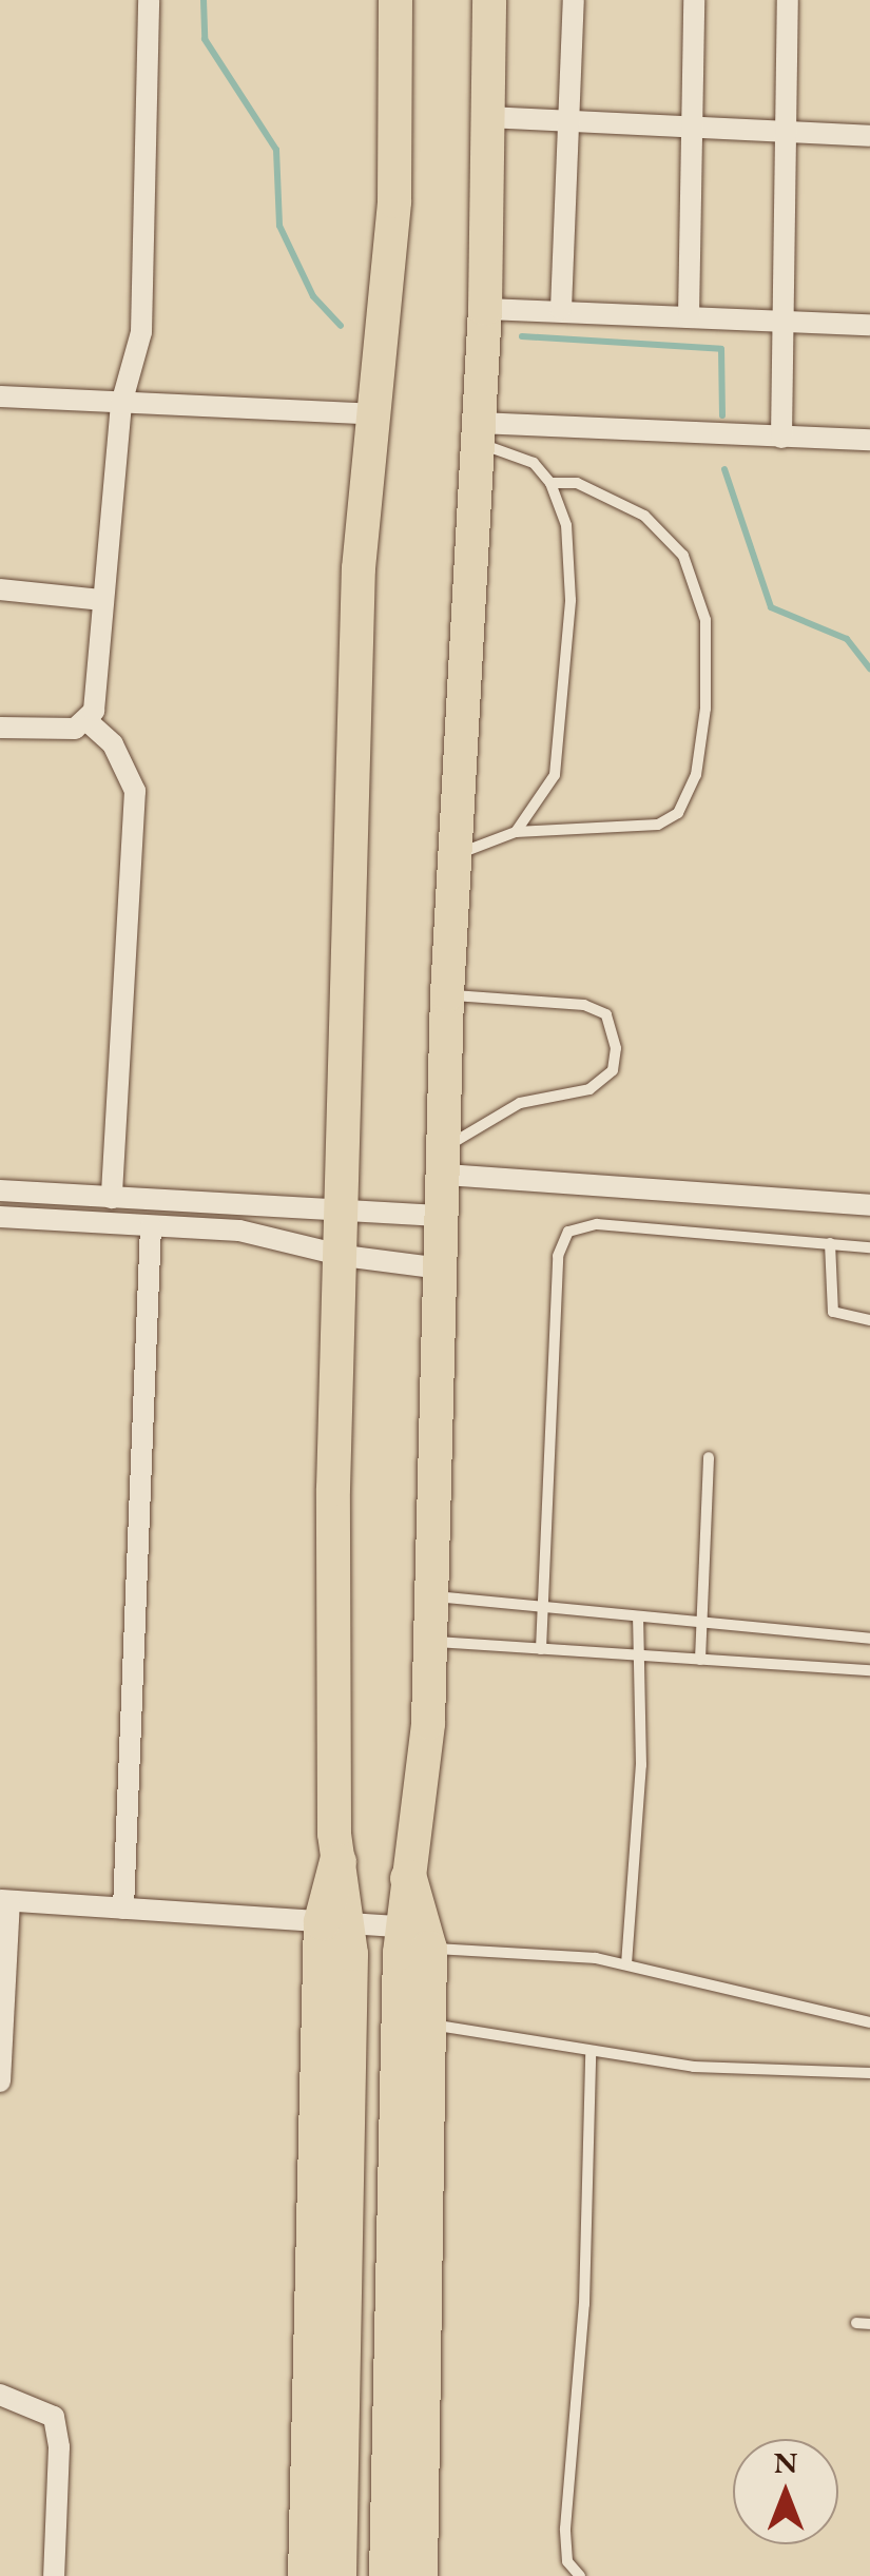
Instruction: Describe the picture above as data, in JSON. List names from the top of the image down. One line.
{"north":"top"}
